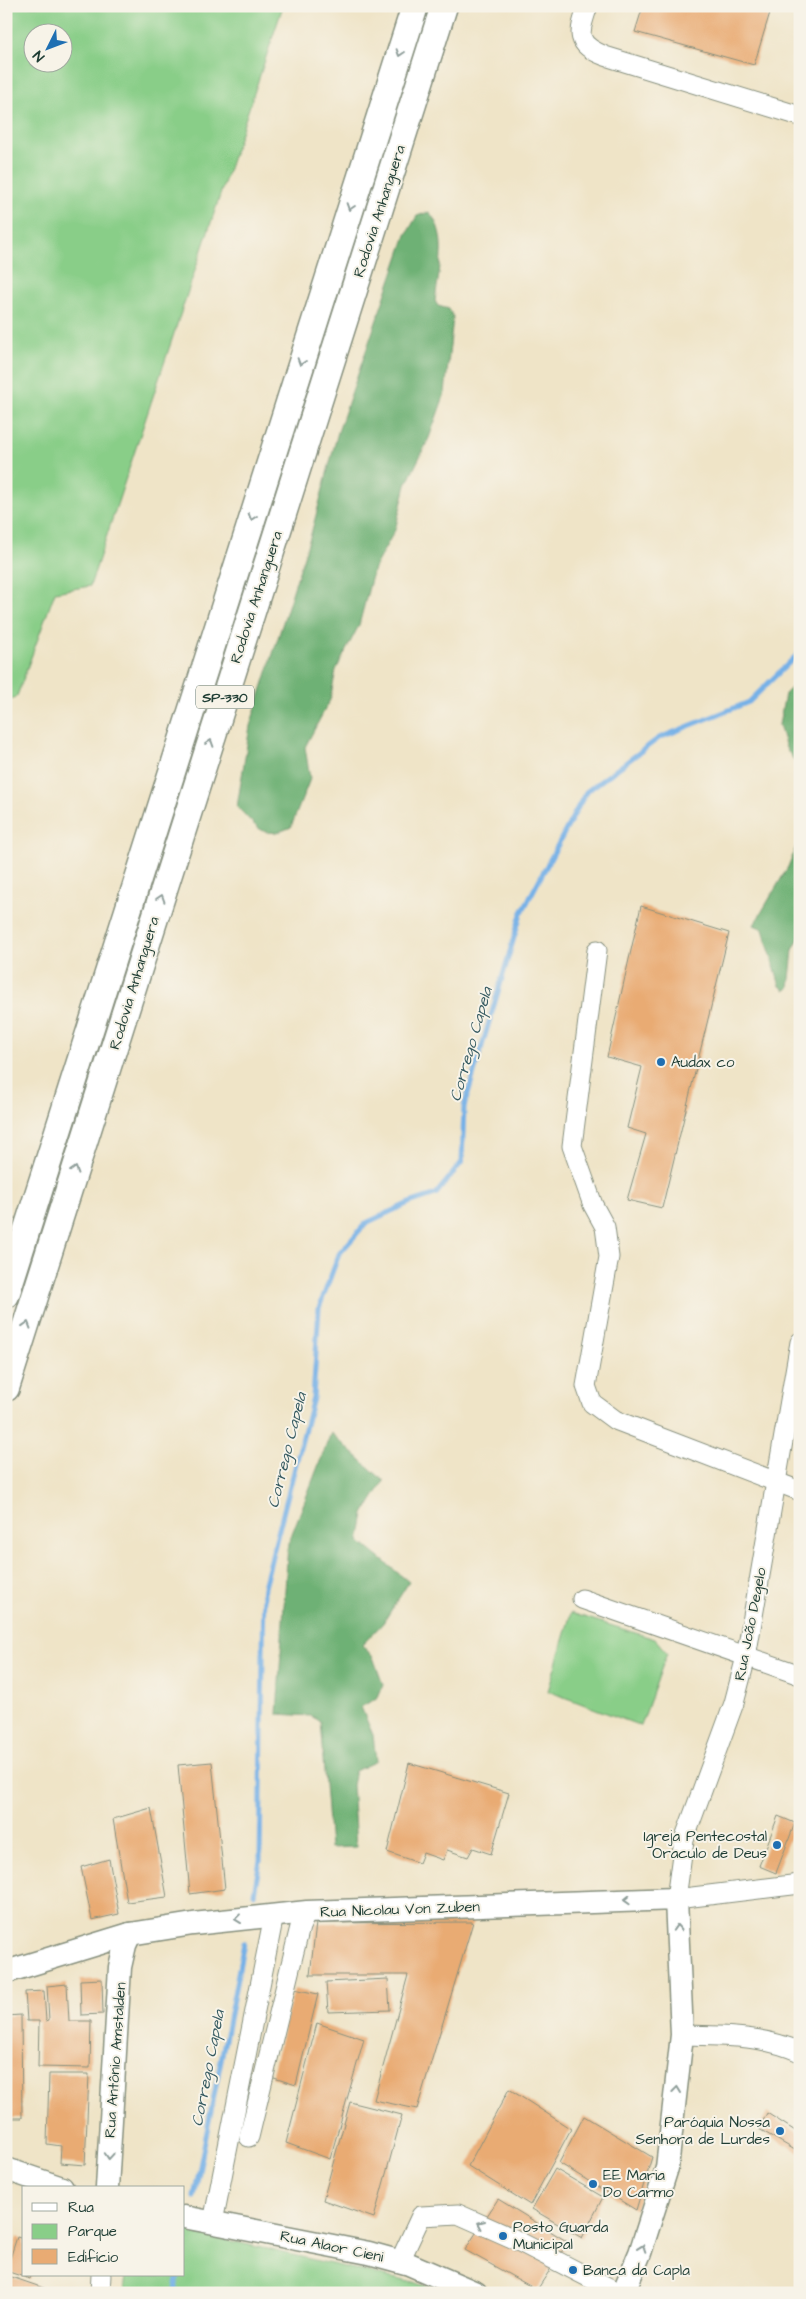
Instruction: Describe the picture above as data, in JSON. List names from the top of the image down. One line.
{"streets":{"highway":["Rodovia Anhanguera","SP-330"],"main road":["Rua Nicolau Von Zuben","Rua Antônio Amstalden","Rua Alaor Cieni"],"street":["Rua João Degelo"]},"crossings":[["Rua João Degelo","Rua Nicolau Von Zuben"],["Rua Nicolau Von Zuben","Rua Antônio Amstalden"]],"one_way":["Rua Nicolau Von Zuben","Rua Antônio Amstalden"],"water":["Corrego Capela"],"places":["Audax co","Igreja Pentecostal Oraculo de Deus","Paróquia Nossa Senhora de Lurdes","EE Maria Do Carmo","Posto Guarda Municipal","Banca da Capla"],"legend":["Rua","Parque","Edifício"],"north":"bottom left"}
